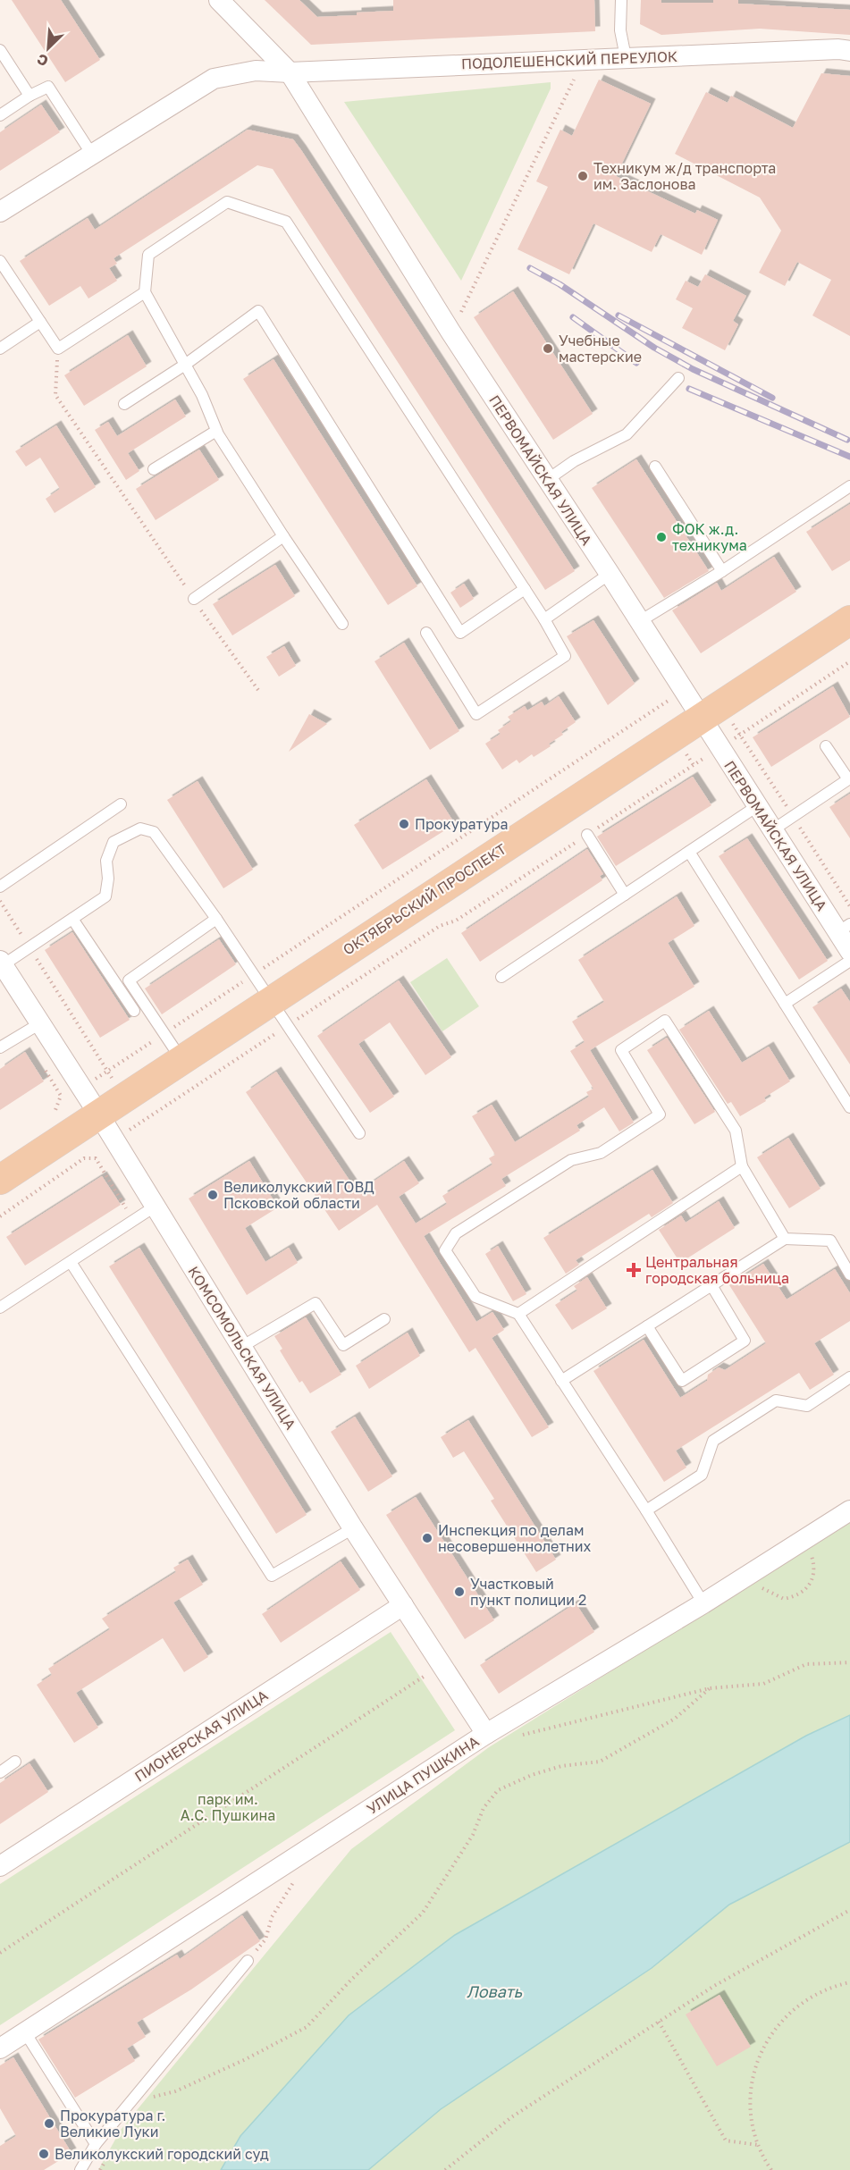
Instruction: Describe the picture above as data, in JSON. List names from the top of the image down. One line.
{"streets":{"main road":["ОКТЯБРЬСКИЙ ПРОСПЕКТ"],"street":["ПОДОЛЕШЕНСКИЙ ПЕРЕУЛОК","ПЕРВОМАЙСКАЯ УЛИЦА","КОМСОМОЛЬСКАЯ УЛИЦА","ПИОНЕРСКАЯ УЛИЦА","УЛИЦА ПУШКИНА"]},"crossings":[["ПОДОЛЕШЕНСКИЙ ПЕРЕУЛОК","ПЕРВОМАЙСКАЯ УЛИЦА"],["ПЕРВОМАЙСКАЯ УЛИЦА","ОКТЯБРЬСКИЙ ПРОСПЕКТ"],["ОКТЯБРЬСКИЙ ПРОСПЕКТ","КОМСОМОЛЬСКАЯ УЛИЦА"],["КОМСОМОЛЬСКАЯ УЛИЦА","ПИОНЕРСКАЯ УЛИЦА"],["КОМСОМОЛЬСКАЯ УЛИЦА","УЛИЦА ПУШКИНА"]],"water":["Ловать"],"parks":["парк им. А.С. Пушкина"],"places":{"other":["Техникум ж/д транспорта им. Заслонова","Учебные мастерские","ФОК ж.д. техникума","Прокуратура","Великолукский ГОВД Псковской области","Инспекция по делам несовершеннолетних","Участковый пункт полиции 2","Прокуратура г. Великие Луки","Великолукский городский суд"],"health":["Центральная городская больница"]},"north":"bottom left"}
